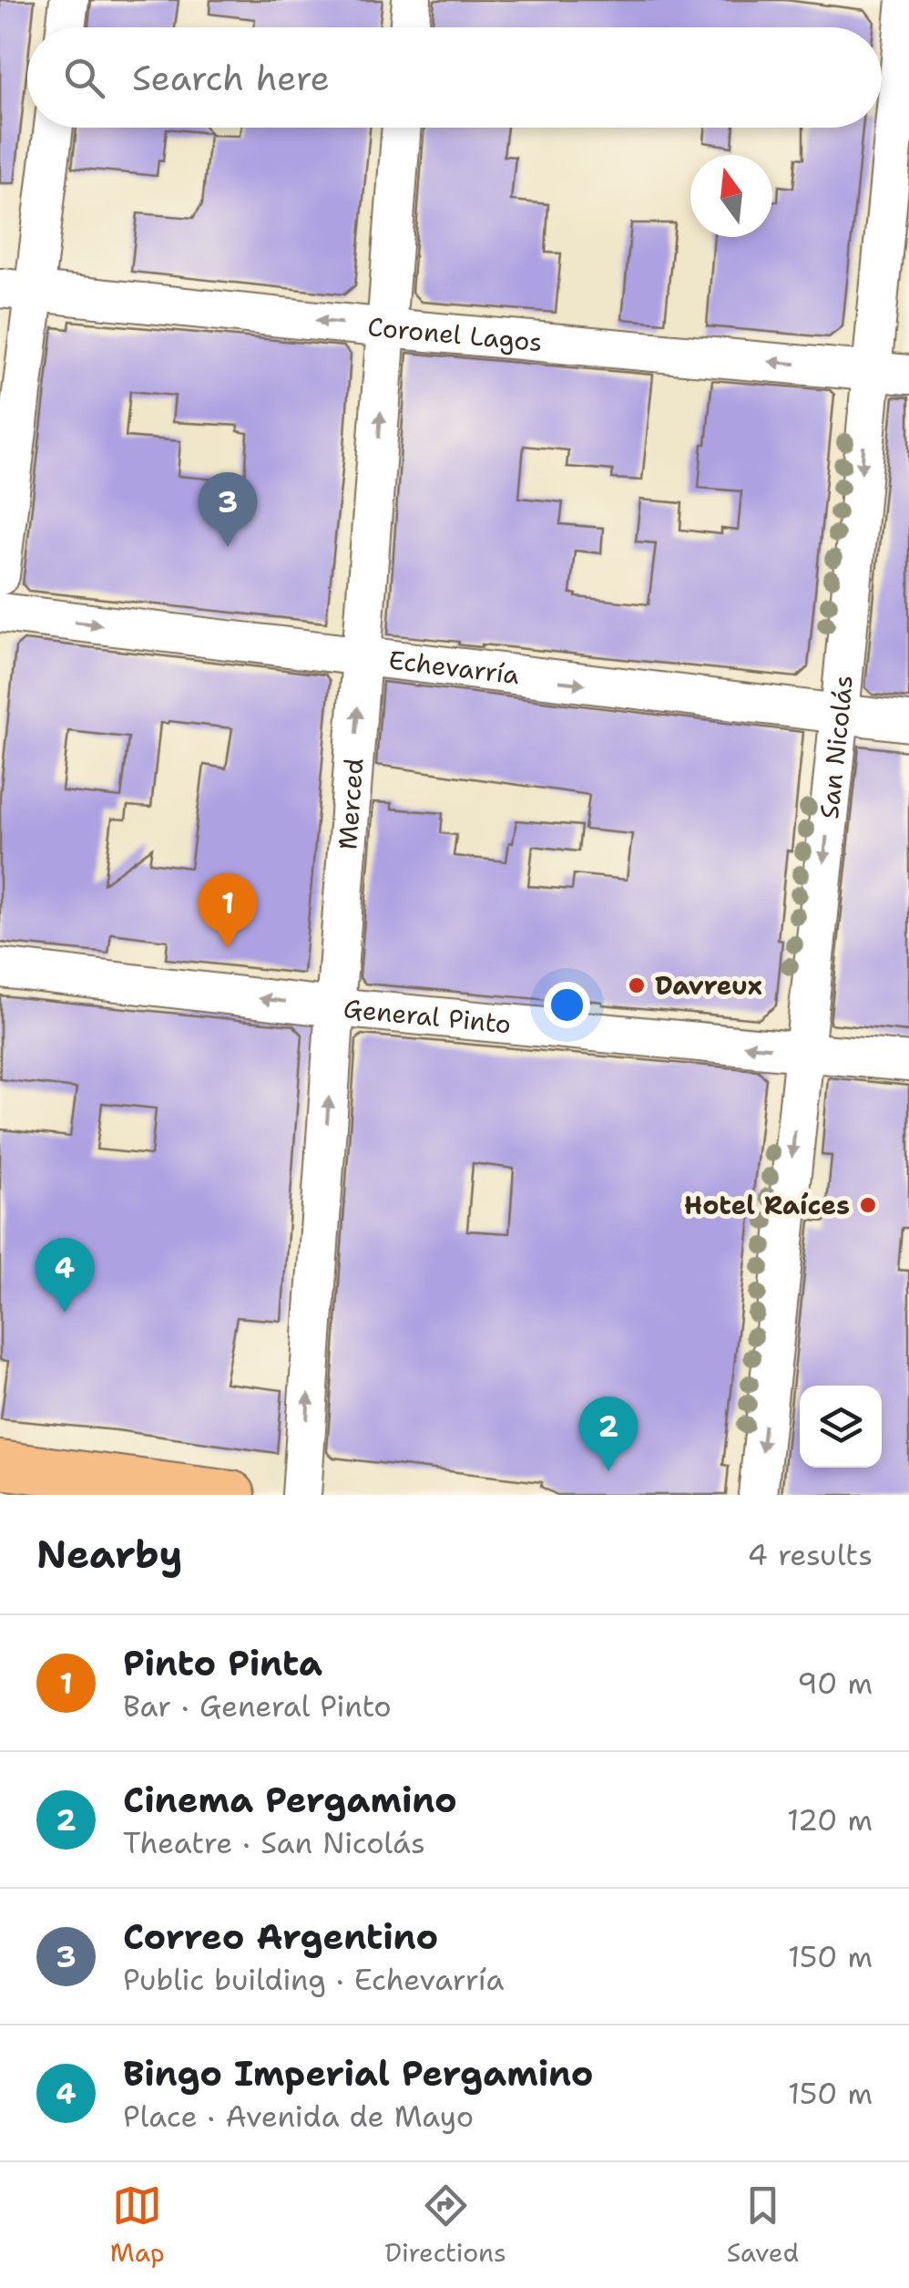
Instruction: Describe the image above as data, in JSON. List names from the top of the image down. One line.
{"streets":{"street":["Coronel Lagos","Echevarría","San Nicolás","Merced","General Pinto"]},"crossings":[["Coronel Lagos","San Nicolás"],["Coronel Lagos","Merced"],["Echevarría","San Nicolás"],["Echevarría","Merced"],["San Nicolás","General Pinto"],["Merced","General Pinto"]],"one_way":["Coronel Lagos","Echevarría","San Nicolás","Merced","General Pinto"],"places":["Davreux","Hotel Raíces"],"north":"top","page":{"search":"Search here","pins":["3","1","4","2"],"heading":["Nearby","4 results"],"list":[{"mark":"1","name":"Pinto Pinta","note":"Bar · General Pinto","value":"90 m"},{"mark":"2","name":"Cinema Pergamino","note":"Theatre · San Nicolás","value":"120 m"},{"mark":"3","name":"Correo Argentino","note":"Public building · Echevarría","value":"150 m"},{"mark":"4","name":"Bingo Imperial Pergamino","note":"Place · Avenida de Mayo","value":"150 m"}],"nav":["Map","Directions","Saved"]}}
